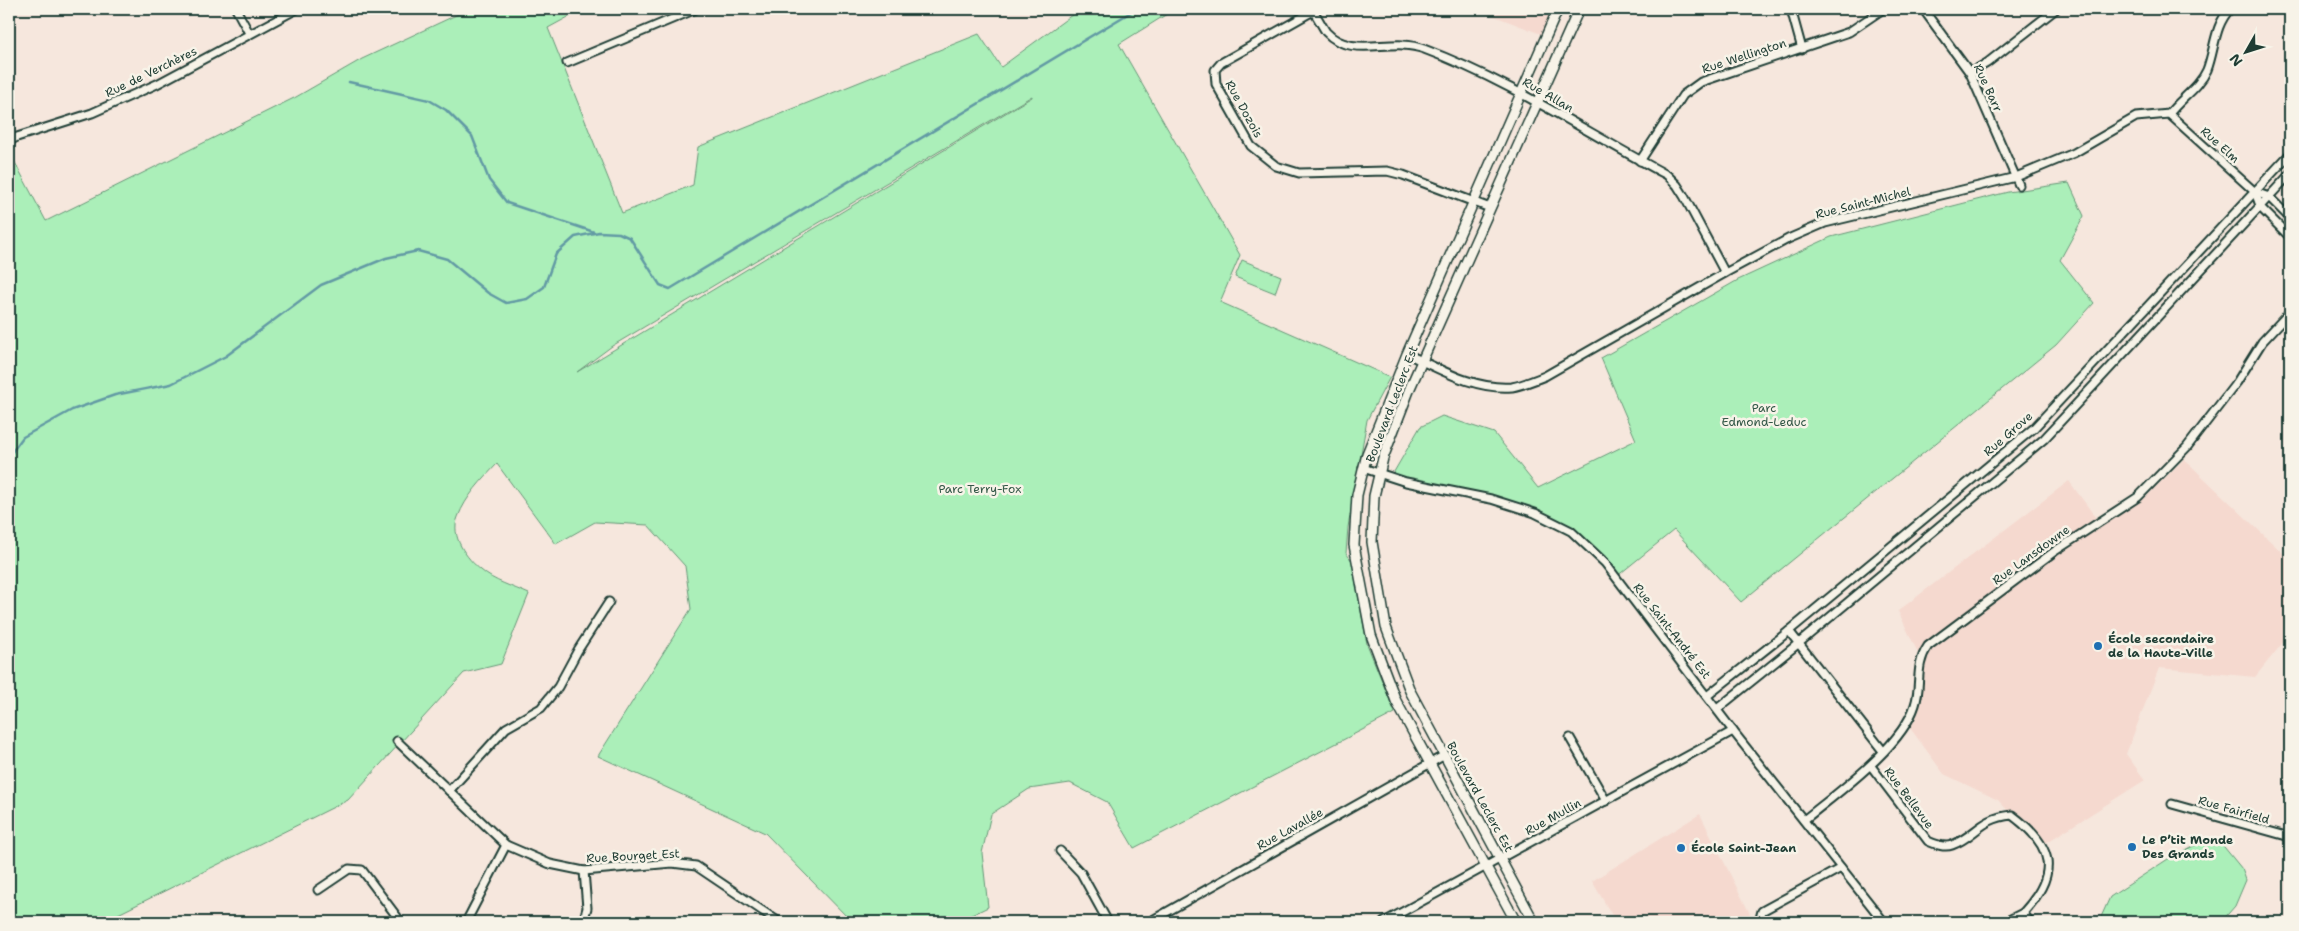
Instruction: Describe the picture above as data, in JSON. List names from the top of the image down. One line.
{"streets":{"street":["Rue Wellington","Rue de Verchères","Rue Barr","Rue Allan","Rue Dozois","Rue Elm","Rue Saint-Michel","Boulevard Leclerc Est","Rue Grove","Rue Lansdowne","Rue Saint-André Est","Rue Bellevue","Rue Fairfield","Rue Mullin","Rue Lavallée","Rue Bourget Est"]},"crossings":[["Rue Wellington","Rue Allan"],["Rue Barr","Rue Saint-Michel"],["Rue Allan","Rue Dozois"],["Rue Allan","Rue Saint-Michel"],["Rue Allan","Boulevard Leclerc Est"],["Rue Dozois","Boulevard Leclerc Est"],["Rue Elm","Rue Saint-Michel"],["Rue Elm","Rue Grove"],["Rue Saint-Michel","Boulevard Leclerc Est"],["Boulevard Leclerc Est","Rue Saint-André Est"],["Boulevard Leclerc Est","Rue Mullin"],["Boulevard Leclerc Est","Rue Lavallée"],["Rue Grove","Rue Saint-André Est"],["Rue Grove","Rue Bellevue"],["Rue Lansdowne","Rue Saint-André Est"],["Rue Lansdowne","Rue Bellevue"],["Rue Saint-André Est","Rue Mullin"]],"parks":["Parc Edmond-Leduc","Parc Terry-Fox"],"places":["École secondaire de la Haute-Ville","Le P’tit Monde Des Grands","École Saint-Jean"],"north":"bottom left"}
